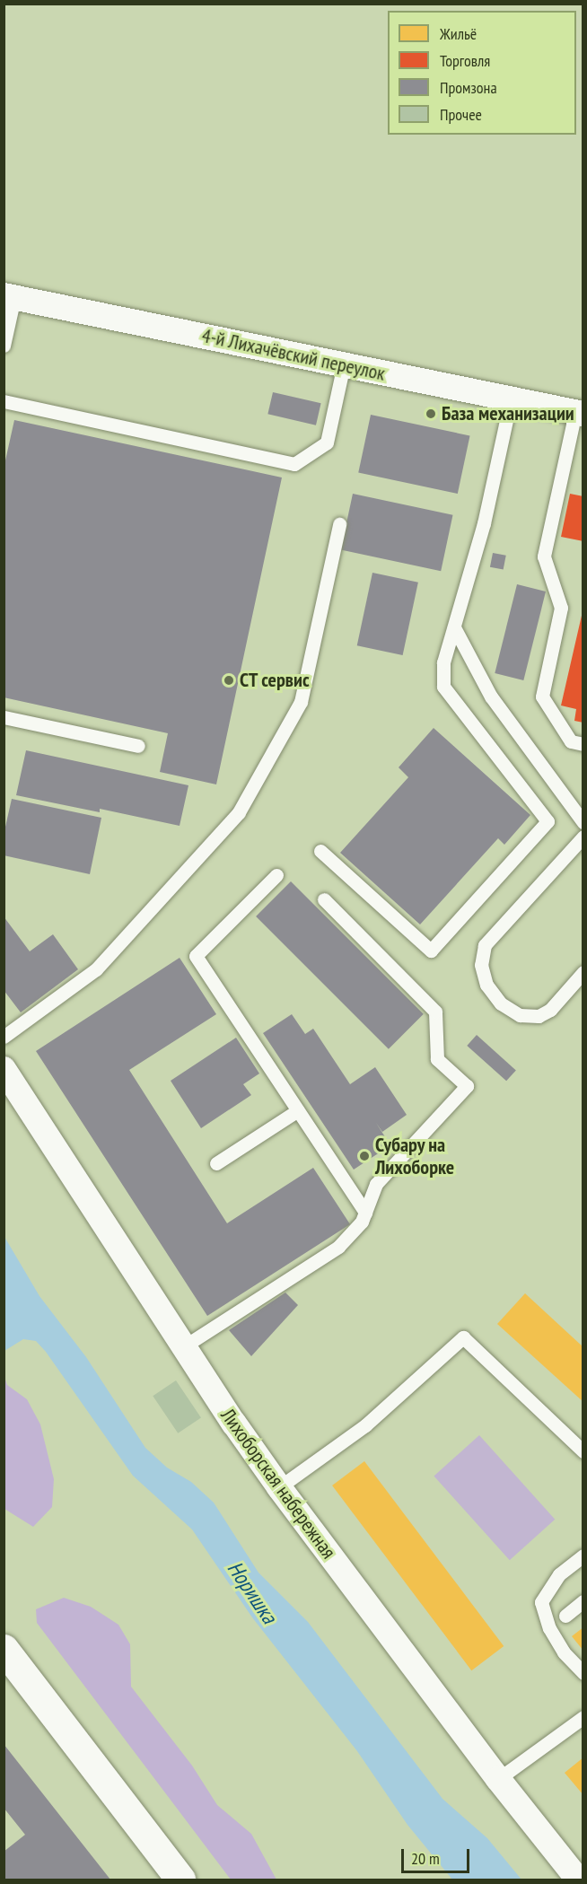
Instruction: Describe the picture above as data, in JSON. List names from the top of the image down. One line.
{"streets":{"street":["4-й Лихачёвский переулок","Лихоборская набережная"]},"water":["Норишка"],"places":["База механизации","СТ сервис","Субару на Лихоборке"],"legend":["Жильё","Торговля","Промзона","Прочее"],"scale_bar":"20 m"}
